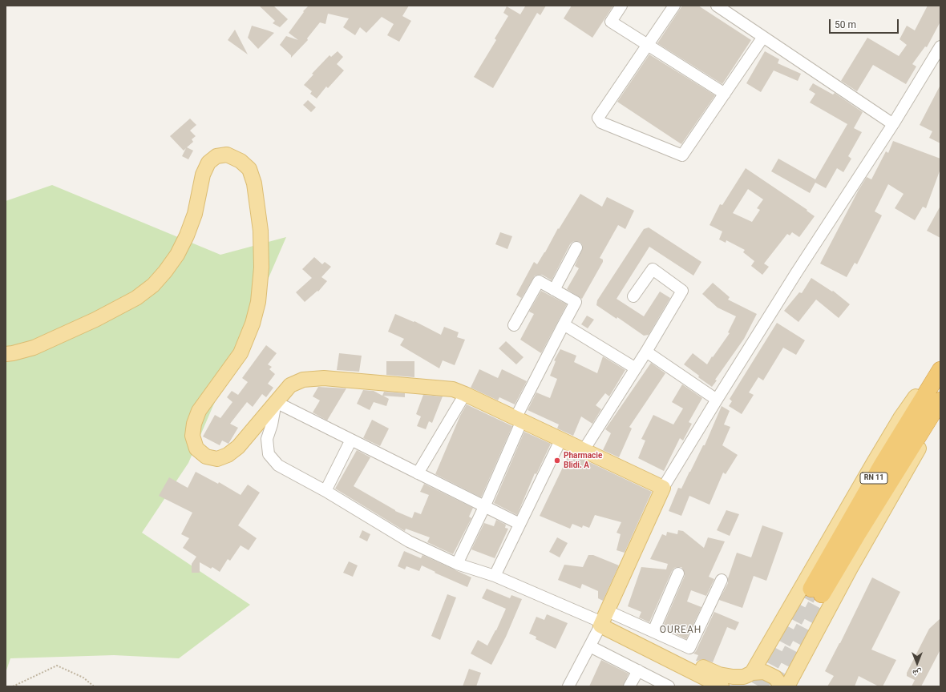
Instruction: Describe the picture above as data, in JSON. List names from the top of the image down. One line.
{"streets":{"highway":["RN 11"]},"districts":["OUREAH"],"places":["Pharmacie Blidi. A"],"scale_bar":"50 m","north":"bottom"}
